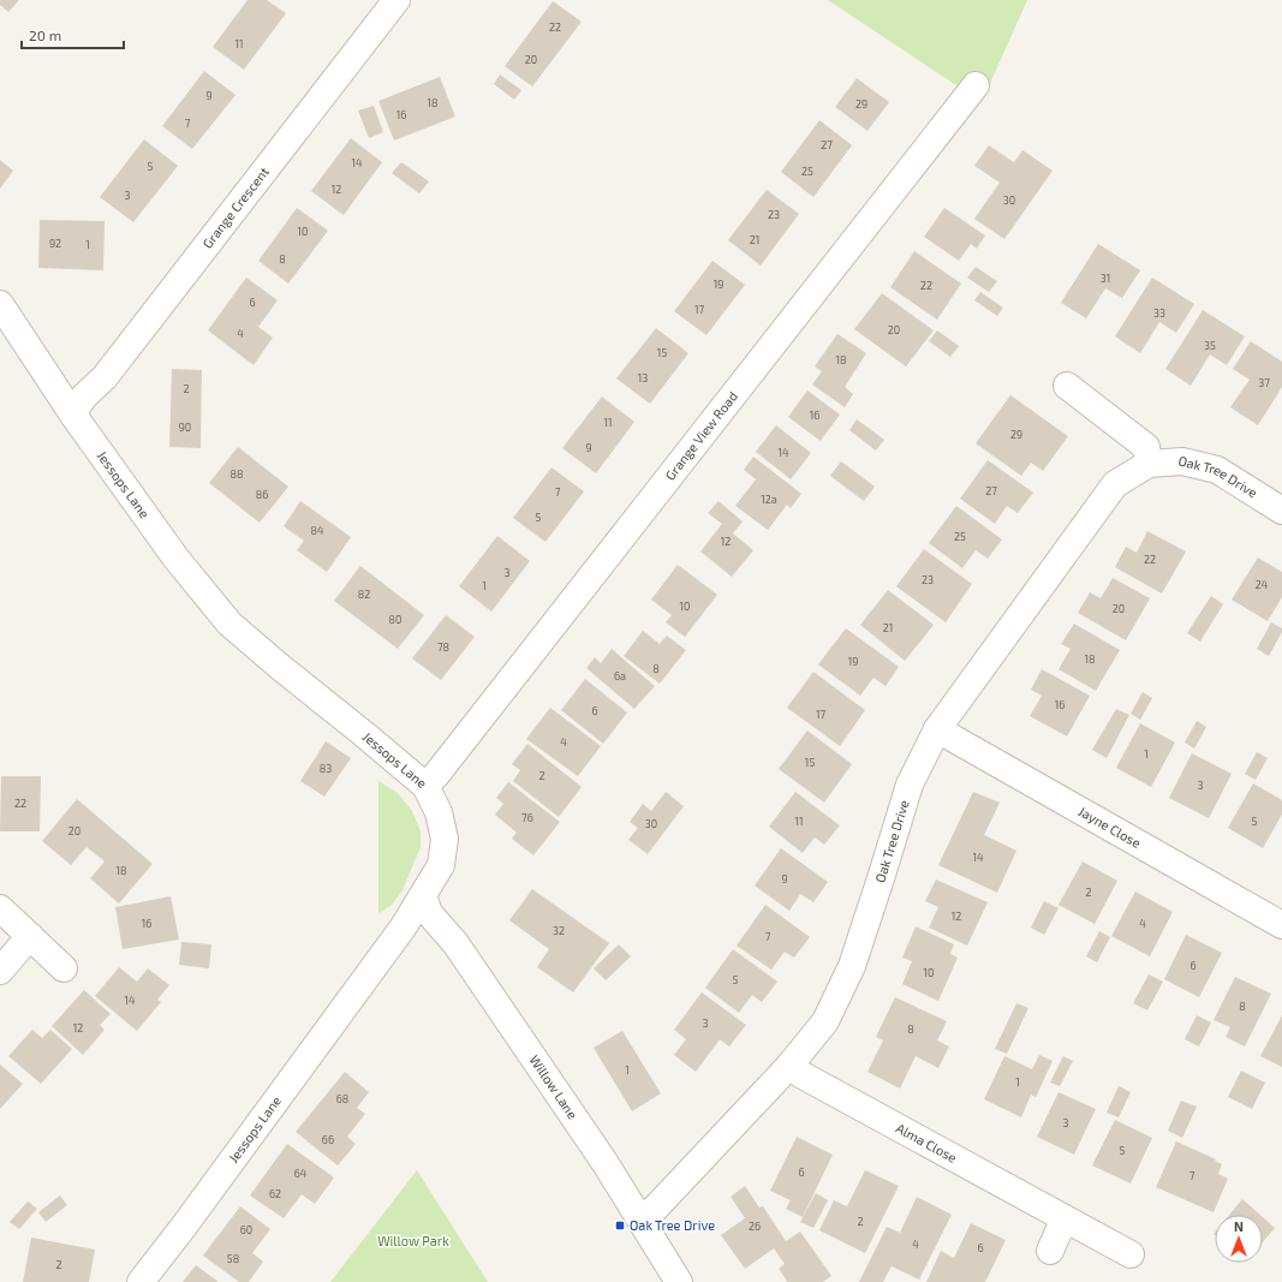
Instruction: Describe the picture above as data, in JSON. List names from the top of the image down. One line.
{"streets":{"street":["Grange Crescent","Grange View Road","Oak Tree Drive","Jessops Lane","Jayne Close","Willow Lane","Alma Close"]},"crossings":[["Grange Crescent","Jessops Lane"],["Grange View Road","Jessops Lane"],["Oak Tree Drive","Jayne Close"],["Oak Tree Drive","Willow Lane"],["Oak Tree Drive","Alma Close"],["Jessops Lane","Willow Lane"]],"parks":["Willow Park"],"places":{"transit":["Oak Tree Drive"]},"house_numbers":["22","11","20","9","18","29","16","7","27","14","5","25","12","3","30","23","10","21","92","1","8","31","19","22","6","17","33","20","4","35","15","18","13","37","2","16","11","90","29","9","14","88","27","7","86","12a","5","84","25","12","22","3","23","24","1","82","10","20","80","21","78","18","19","8","6a","16","6","17","4","1","15","83","2","3","22","76","11","5","30","20","14","18","9","2","12","16","4","32","7","6","10","5","14","8","3","12","8","1","1","68","3","66","5","6","64","7","62","2","26","60","4","6","58","2"],"scale_bar":"20 m","north":"top"}
